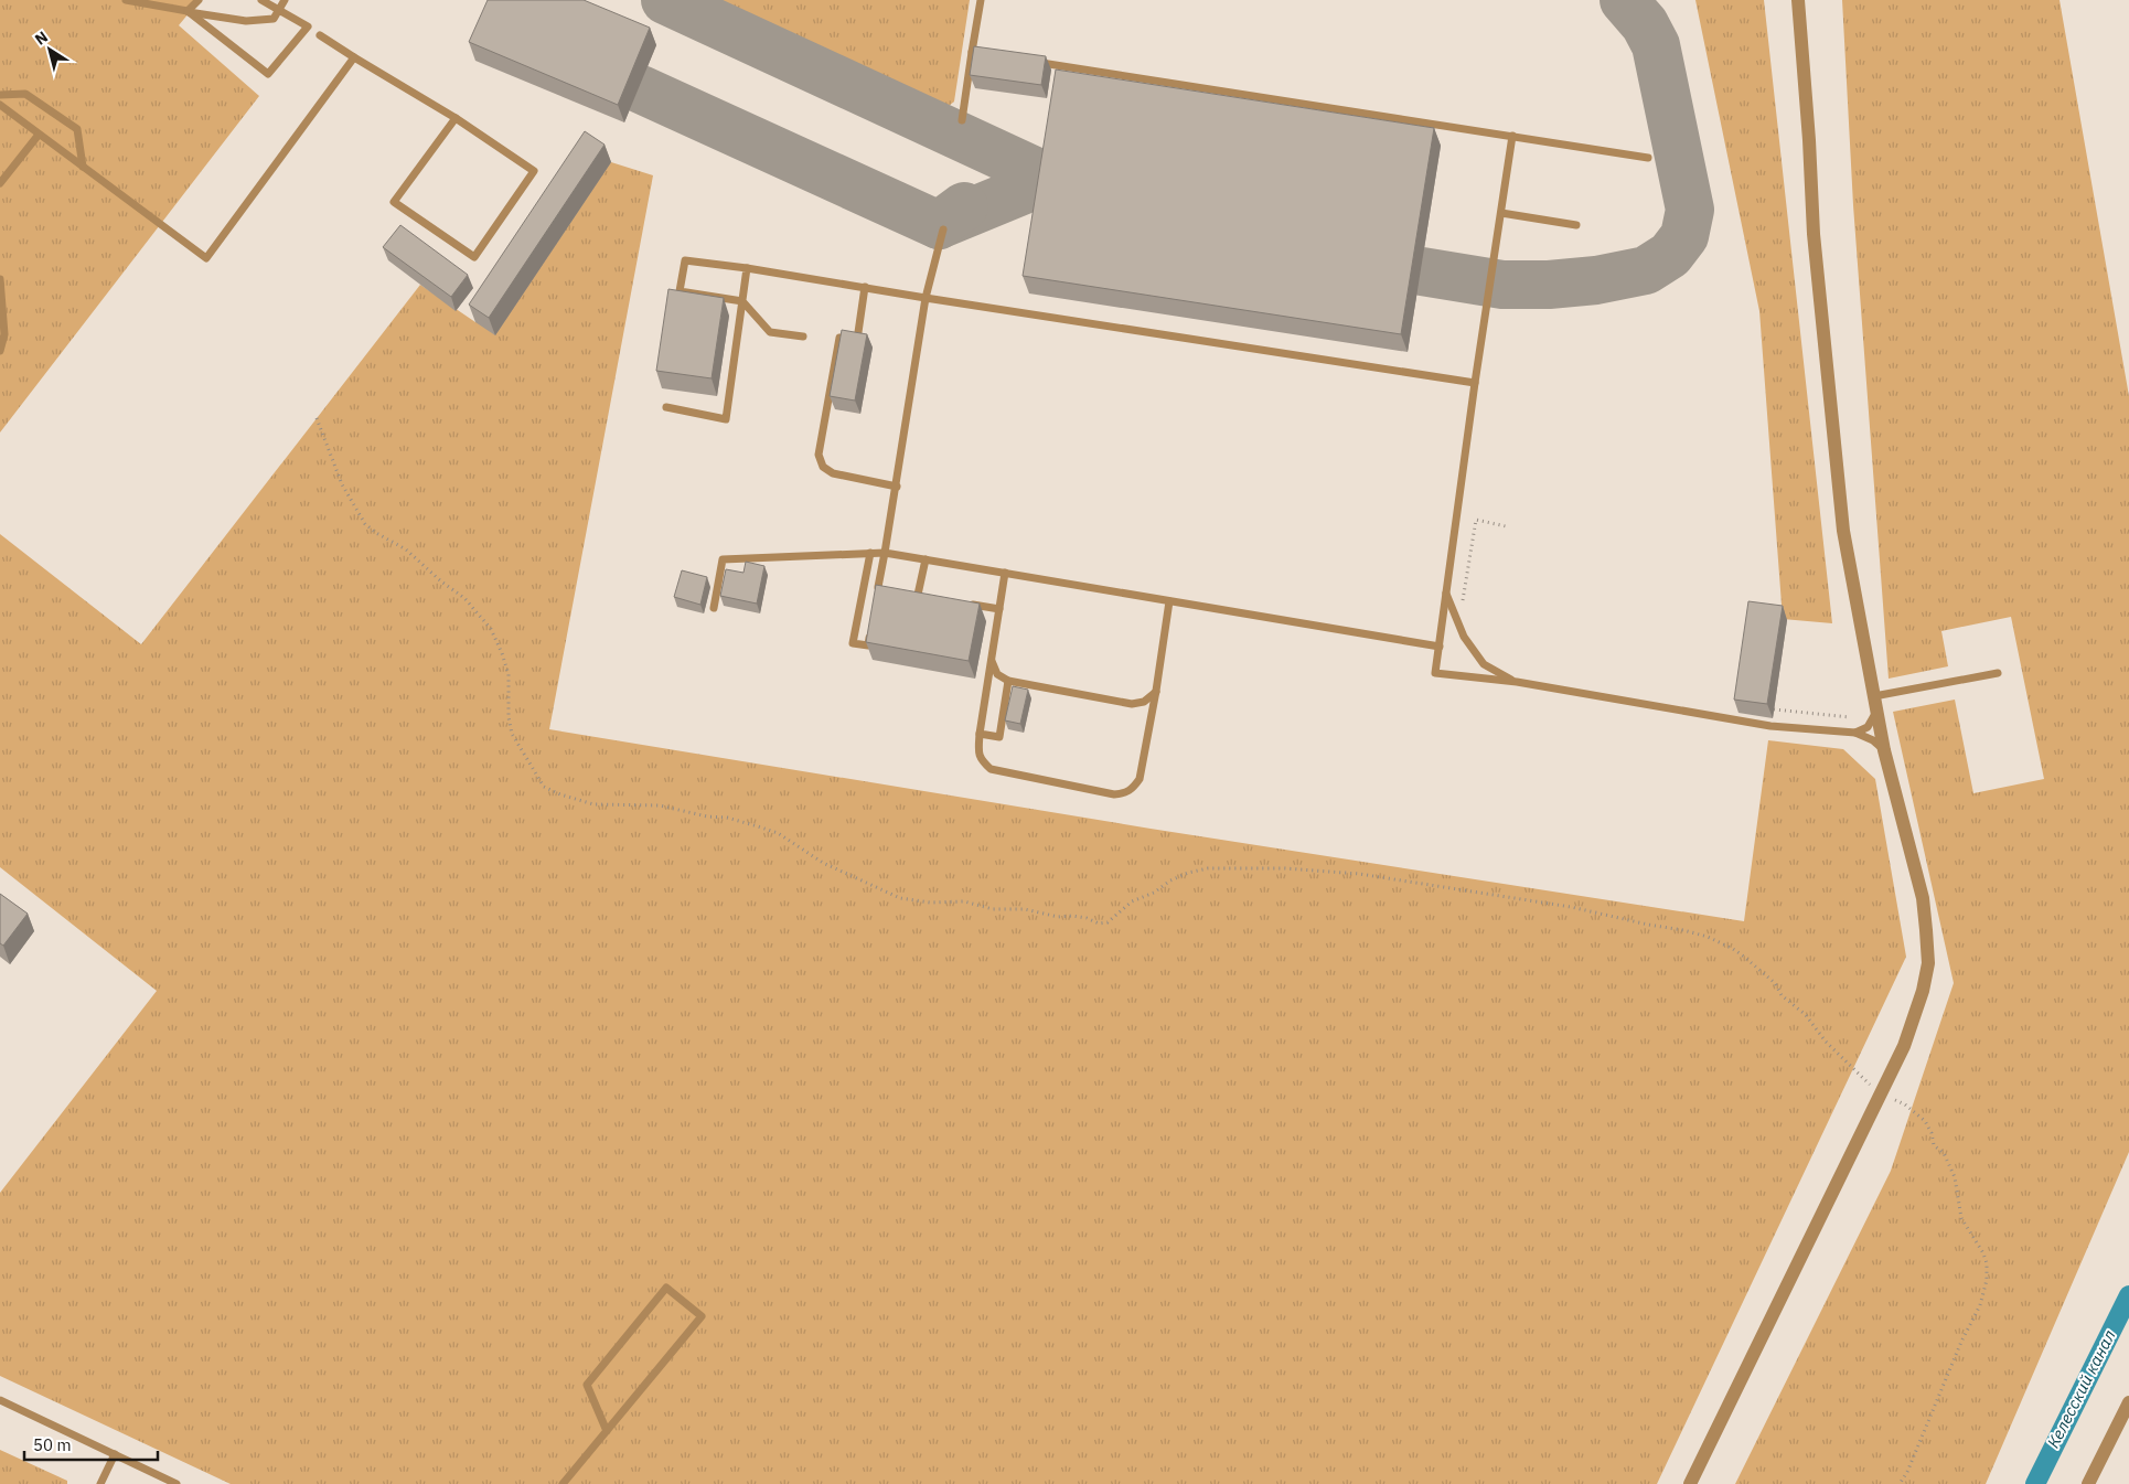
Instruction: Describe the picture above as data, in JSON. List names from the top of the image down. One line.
{"water":["Келесский канал"],"scale_bar":"50 m","north":"top left"}
